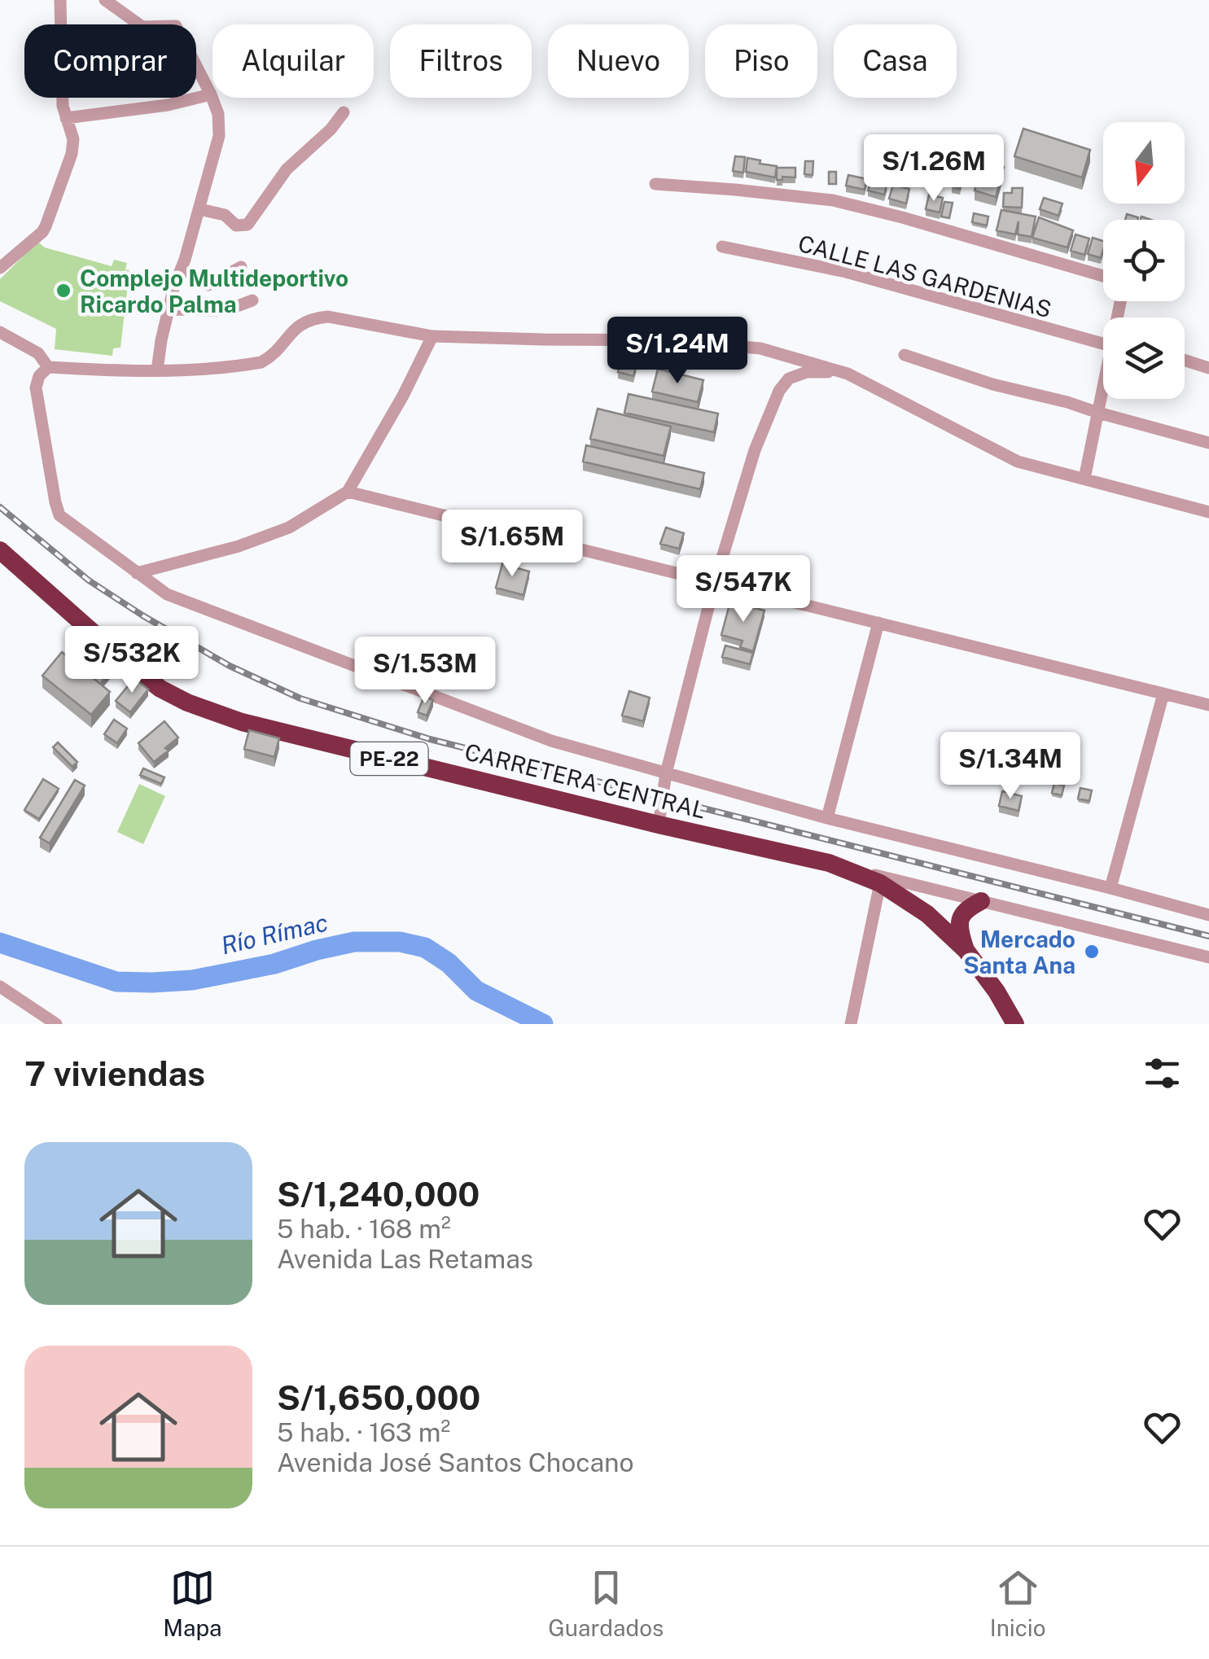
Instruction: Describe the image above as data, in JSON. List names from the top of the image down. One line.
{"streets":{"highway":["PE-22","CARRETERA CENTRAL"],"street":["CALLE LAS GARDENIAS"]},"crossings":[["PE-22","CARRETERA CENTRAL"]],"water":["Río Rímac"],"places":["Complejo Multideportivo Ricardo Palma","Mercado Santa Ana"],"north":"bottom","page":{"chip":["Comprar","Alquilar","Filtros","Nuevo","Piso","Casa"],"price":["S/1.26M","S/1.24M","S/1.65M","S/547K","S/532K","S/1.53M","S/1.34M"],"heading":"7 viviendas","list":[{"name":"S/1,240,000","note":"5 hab. · 168 m² · Avenida Las Retamas"},{"name":"S/1,650,000","note":"5 hab. · 163 m² · Avenida José Santos Chocano"}],"tabs":["Mapa","Guardados","Inicio"]}}
